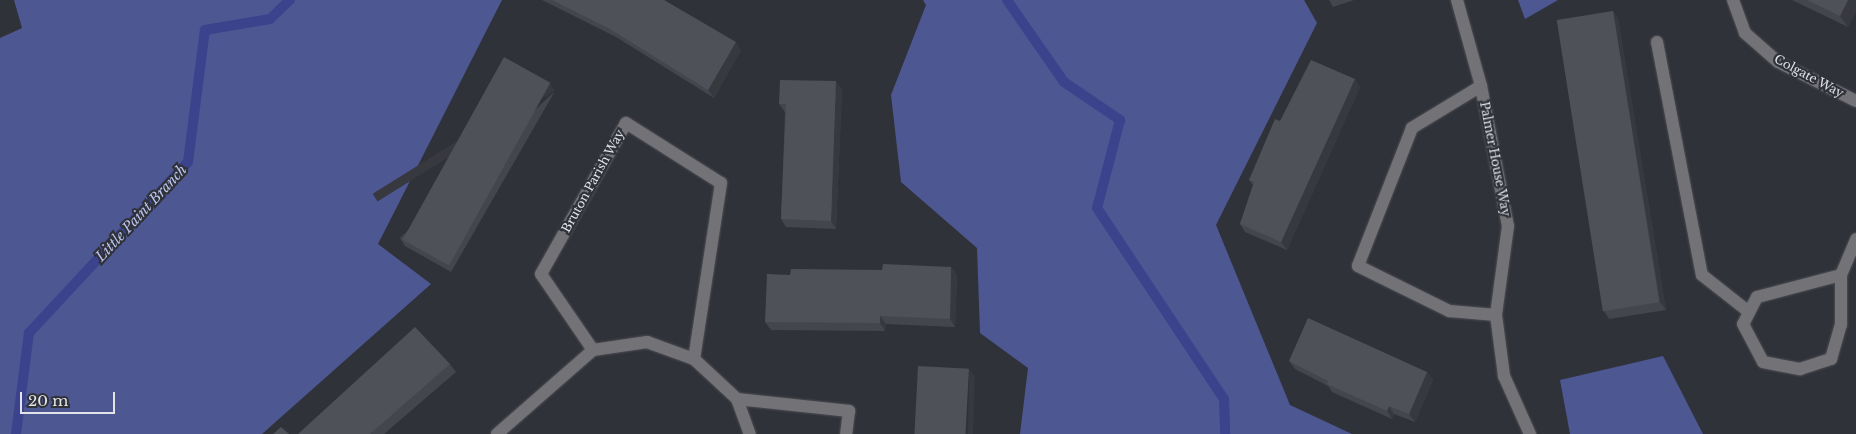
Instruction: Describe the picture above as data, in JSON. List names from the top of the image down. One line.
{"streets":{"street":["Colgate Way","Palmer House Way","Bruton Parish Way"]},"water":["Little Paint Branch"],"scale_bar":"20 m"}
